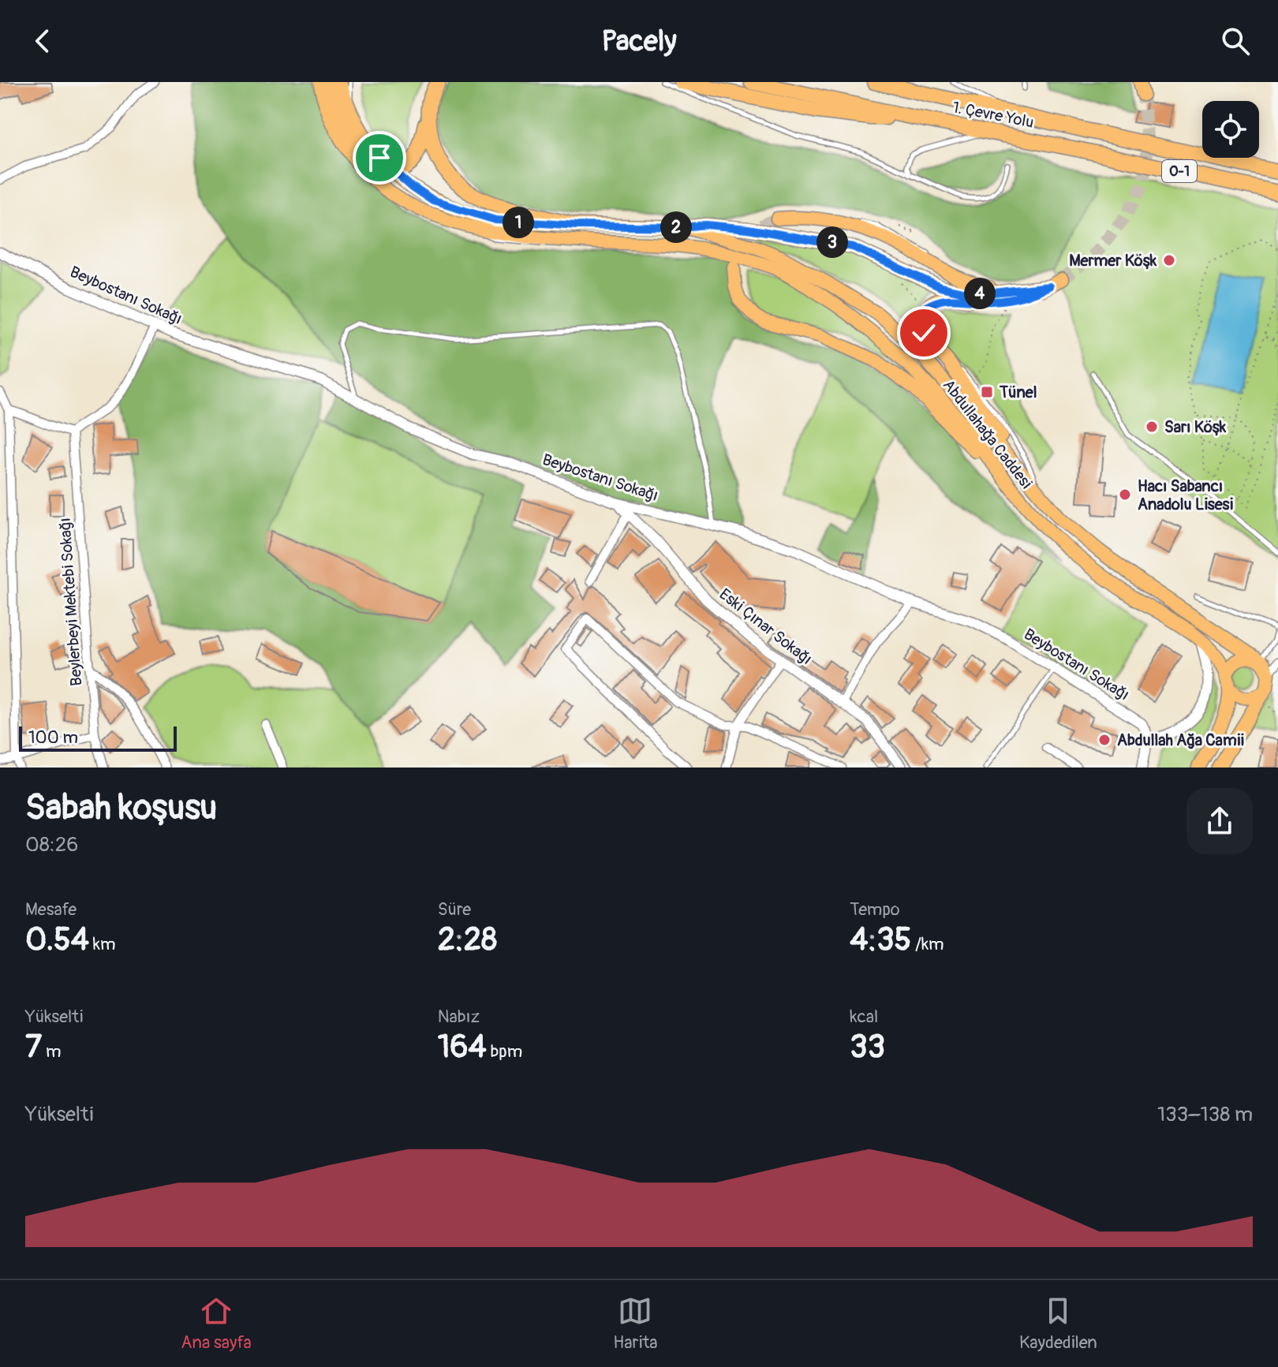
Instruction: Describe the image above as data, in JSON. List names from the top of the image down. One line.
{"streets":{"highway":["1. Çevre Yolu","O-1"],"main road":["Abdullahağa Caddesi"],"street":["Beybostanı Sokağı","Beylerbeyi Mektebi Sokağı","Eski Çınar Sokağı"]},"crossings":[["Beybostanı Sokağı","Eski Çınar Sokağı"]],"places":{"other":["Mermer Köşk","Sarı Köşk","Hacı Sabancı Anadolu Lisesi","Abdullah Ağa Camii"],"transit":["Tünel"]},"scale_bar":"100 m","page":{"header":"Pacely","pins":["1","2","3","4"],"scale":"100 m","heading":["Sabah koşusu","08:26"],"stats":[["Mesafe","0.54 km"],["Süre","2:28"],["Tempo","4:35 /km"],["Yükselti","7 m"],["Nabız","164 bpm"],["kcal","33"]],"chart":["Yükselti","133–138 m"],"tabs":["Ana sayfa","Harita","Kaydedilen"]}}
